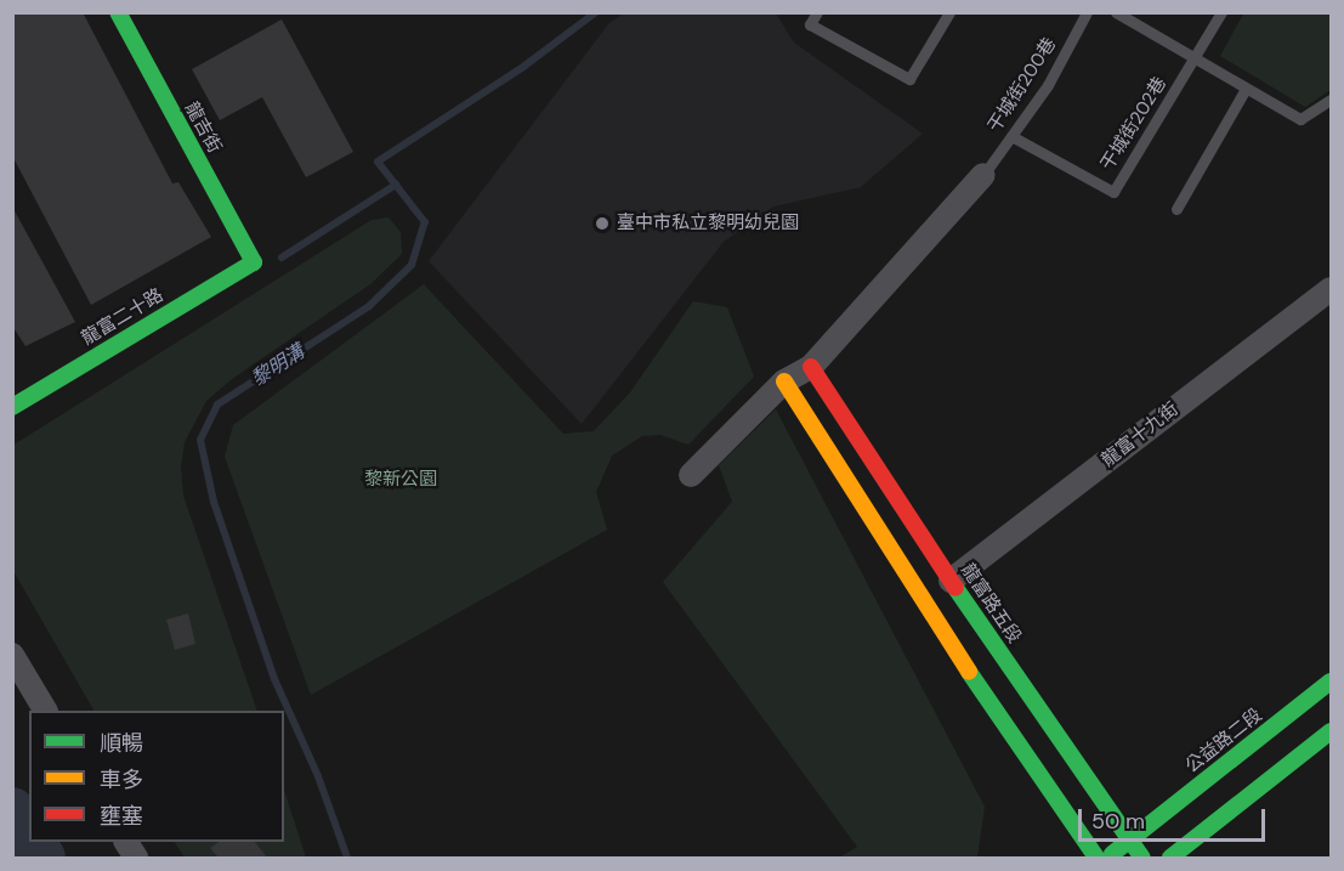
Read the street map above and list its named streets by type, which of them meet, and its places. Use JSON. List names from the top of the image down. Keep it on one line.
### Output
{"streets":{"street":["龍吉街","龍富二十路","龍富十九街","龍富路五段","公益路二段"],"lane":["干城街200巷","干城街202巷"]},"crossings":[["干城街200巷","干城街202巷"],["龍吉街","龍富二十路"],["龍富十九街","龍富路五段"],["龍富路五段","公益路二段"]],"water":["黎明溝"],"parks":["黎新公園"],"places":["臺中市私立黎明幼兒園"],"legend":["順暢","車多","壅塞"],"scale_bar":"50 m"}
